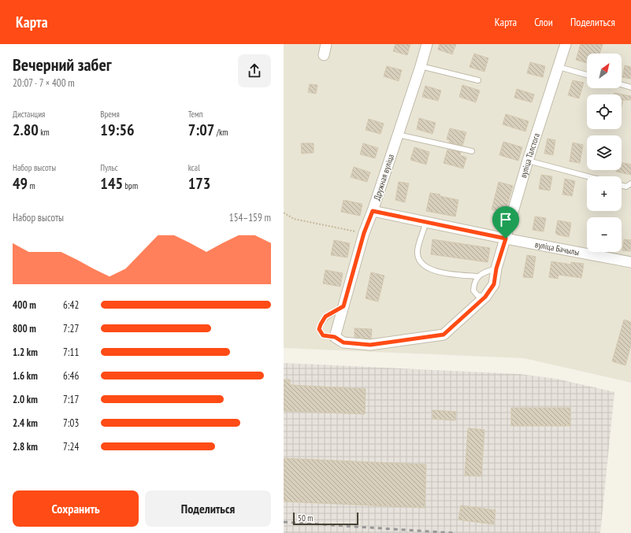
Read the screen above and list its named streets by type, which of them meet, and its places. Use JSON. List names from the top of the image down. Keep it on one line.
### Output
{"streets":{"street":["вуліца Талстога","Дружная вуліца","вуліца Бачылы"]},"crossings":[["вуліца Талстога","вуліца Бачылы"],["Дружная вуліца","вуліца Бачылы"]],"scale_bar":"50 m","north":"top right","page":{"header":"Карта","nav":["Карта","Слои","Поделиться"],"heading":["Вечерний забег","20:07 · 7 × 400 m"],"map_buttons":["+","−"],"stats":[["Дистанция","2.80 km"],["Время","19:56"],["Темп","7:07 /km"],["Набор высоты","49 m"],["Пульс","145 bpm"],["kcal","173"]],"chart":["Набор высоты","154–159 m"],"list":[{"name":"400 m","note":"6:42"},{"name":"800 m","note":"7:27"},{"name":"1.2 km","note":"7:11"},{"name":"1.6 km","note":"6:46"},{"name":"2.0 km","note":"7:17"},{"name":"2.4 km","note":"7:03"},{"name":"2.8 km","note":"7:24"}],"buttons":["Сохранить","Поделиться"],"scale":"50 m"}}
